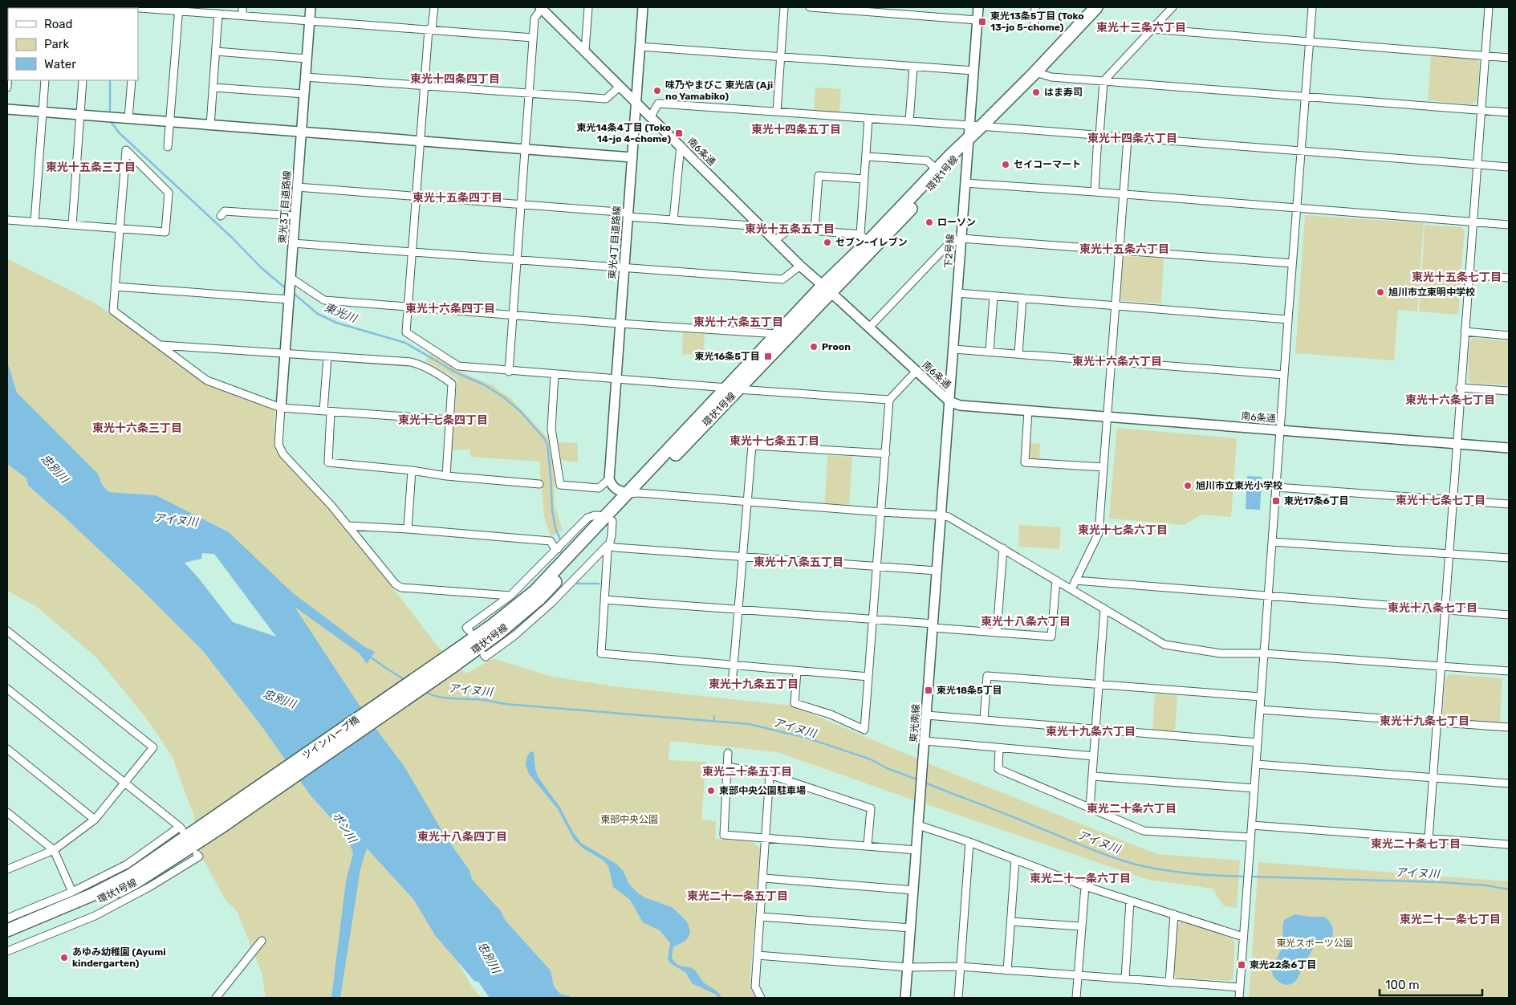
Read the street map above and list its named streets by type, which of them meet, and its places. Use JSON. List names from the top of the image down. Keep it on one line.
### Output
{"streets":{"main road":["環状1号線","ツインハープ橋"],"street":["南6条通","東光3丁目道路線","東光4丁目道路線","下2号線","東光南線"]},"crossings":[["南6条通","環状1号線"],["南6条通","東光4丁目道路線"],["南6条通","下2号線"],["南6条通","東光南線"],["環状1号線","下2号線"],["環状1号線","ツインハープ橋"],["下2号線","東光南線"]],"districts":["東光十三条六丁目","東光十四条四丁目","東光十四条五丁目","東光十四条六丁目","東光十五条三丁目","東光十五条四丁目","東光十五条五丁目","東光十五条六丁目","東光十五条七丁目","東光十六条四丁目","東光十六条五丁目","東光十六条六丁目","東光十六条七丁目","東光十七条四丁目","東光十六条三丁目","東光十七条五丁目","東光十七条七丁目","東光十七条六丁目","東光十八条五丁目","東光十八条七丁目","東光十八条六丁目","東光十九条五丁目","東光十九条七丁目","東光十九条六丁目","東光二十条五丁目","東光二十条六丁目","東光十八条四丁目","東光二十条七丁目","東光二十一条六丁目","東光二十一条五丁目","東光二十一条七丁目"],"water":["東光川","忠別川","アイヌ川","ポン川"],"parks":["東部中央公園","東光スポーツ公園"],"places":{"transit":["東光13条5丁目 (Toko 13-jo 5-chome)","東光14条4丁目 (Toko 14-jo 4-chome)","東光16条5丁目","東光17条6丁目","東光18条5丁目","東光22条6丁目"],"other":["味乃やまびこ 東光店 (Aji no Yamabiko)","はま寿司","セイコーマート","ローソン","セブン-イレブン","旭川市立東明中学校","Proon","旭川市立東光小学校","東部中央公園駐車場","あゆみ幼稚園 (Ayumi kindergarten)"]},"legend":["Road","Park","Water"],"scale_bar":"100 m"}
